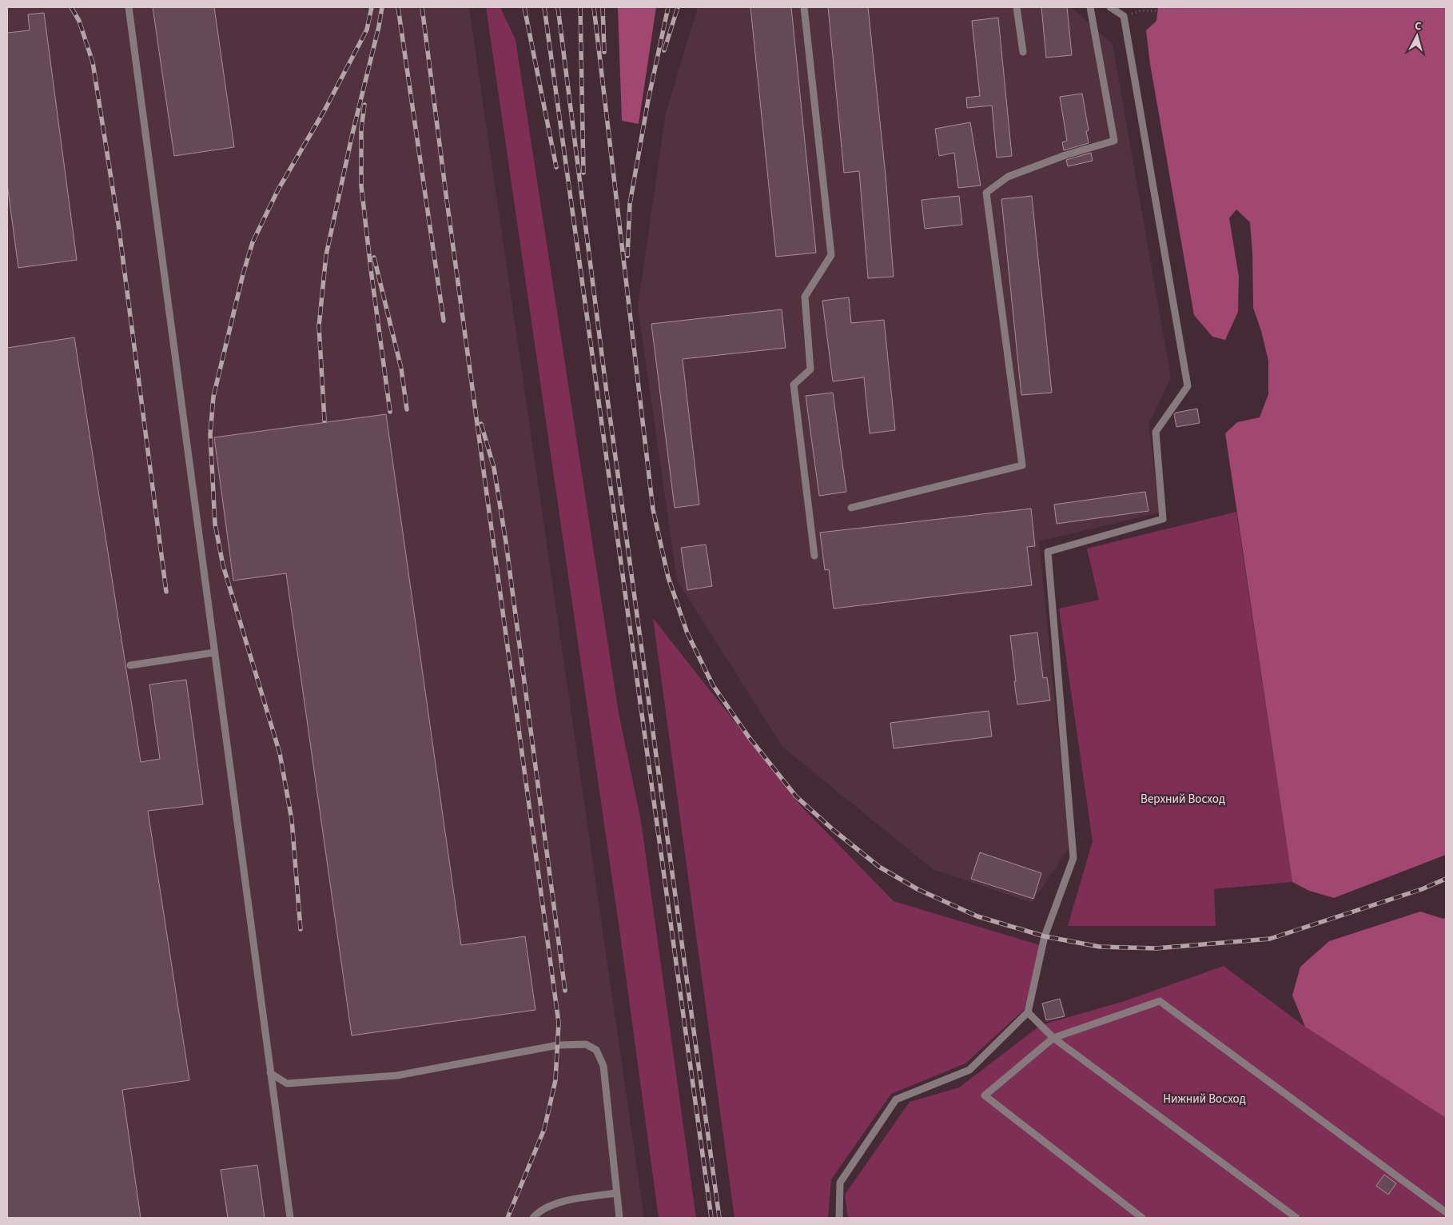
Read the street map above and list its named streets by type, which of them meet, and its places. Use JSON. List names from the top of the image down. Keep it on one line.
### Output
{"parks":["Верхний Восход","Нижний Восход"],"north":"top"}
